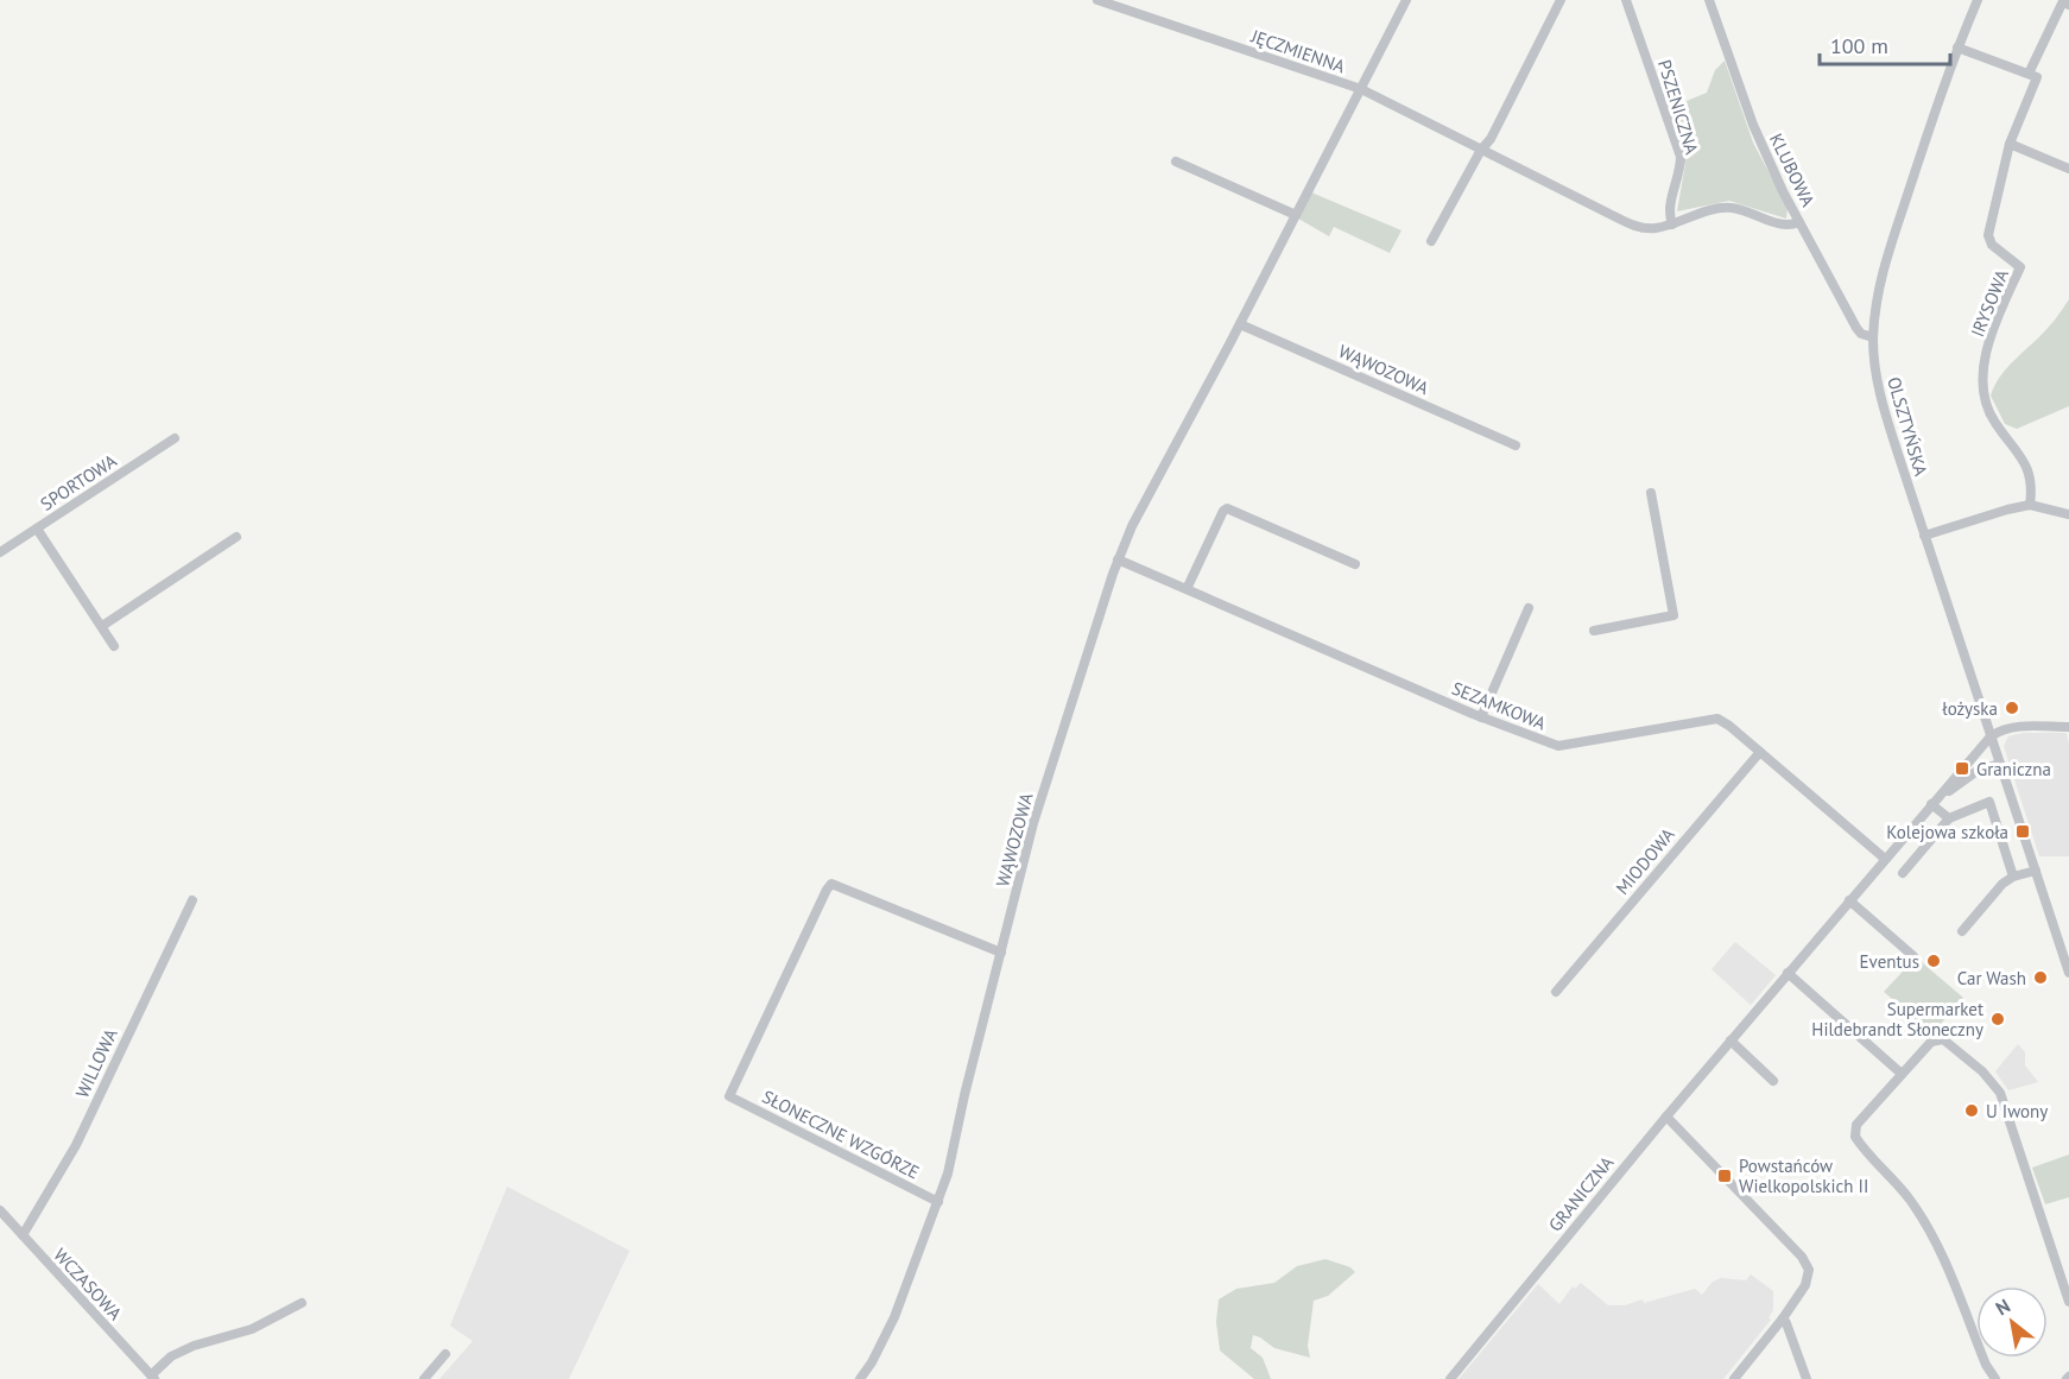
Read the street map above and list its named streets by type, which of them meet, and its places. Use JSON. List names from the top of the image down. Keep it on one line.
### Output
{"streets":{"street":["JĘCZMIENNA","PSZENICZNA","KLUBOWA","IRYSOWA","WĄWOZOWA","OLSZTYŃSKA","SPORTOWA","SEZAMKOWA","MIODOWA","WILLOWA","SŁONECZNE WZGÓRZE","GRANICZNA","WCZASOWA"]},"crossings":[["JĘCZMIENNA","PSZENICZNA"],["JĘCZMIENNA","KLUBOWA"],["JĘCZMIENNA","WĄWOZOWA"],["KLUBOWA","OLSZTYŃSKA"],["WĄWOZOWA","SEZAMKOWA"],["WĄWOZOWA","SŁONECZNE WZGÓRZE"],["OLSZTYŃSKA","GRANICZNA"],["SEZAMKOWA","MIODOWA"],["SEZAMKOWA","GRANICZNA"],["WILLOWA","WCZASOWA"]],"places":{"other":["łożyska","Eventus","Car Wash","Supermarket Hildebrandt Słoneczny","U Iwony"],"transit":["Graniczna","Kolejowa szkoła","Powstańców Wielkopolskich II"]},"scale_bar":"100 m","north":"top left"}
